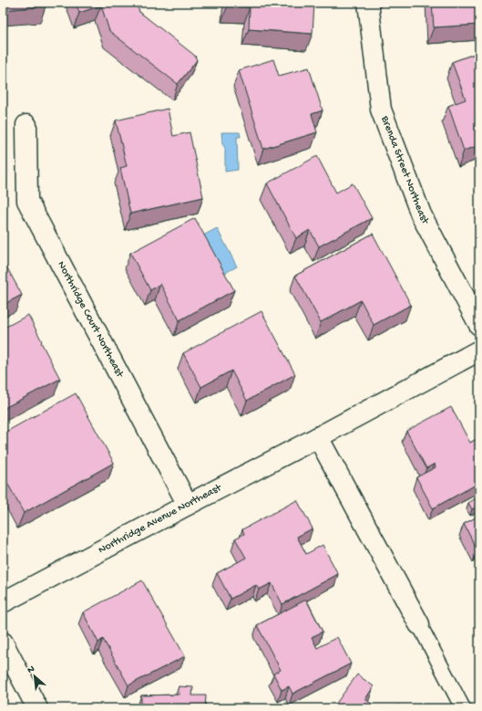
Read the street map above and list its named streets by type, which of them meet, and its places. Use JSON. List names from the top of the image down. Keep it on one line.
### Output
{"streets":{"street":["Brenda Street Northeast","Northridge Court Northeast","Northridge Avenue Northeast"]},"crossings":[["Northridge Court Northeast","Northridge Avenue Northeast"]],"north":"top left"}
